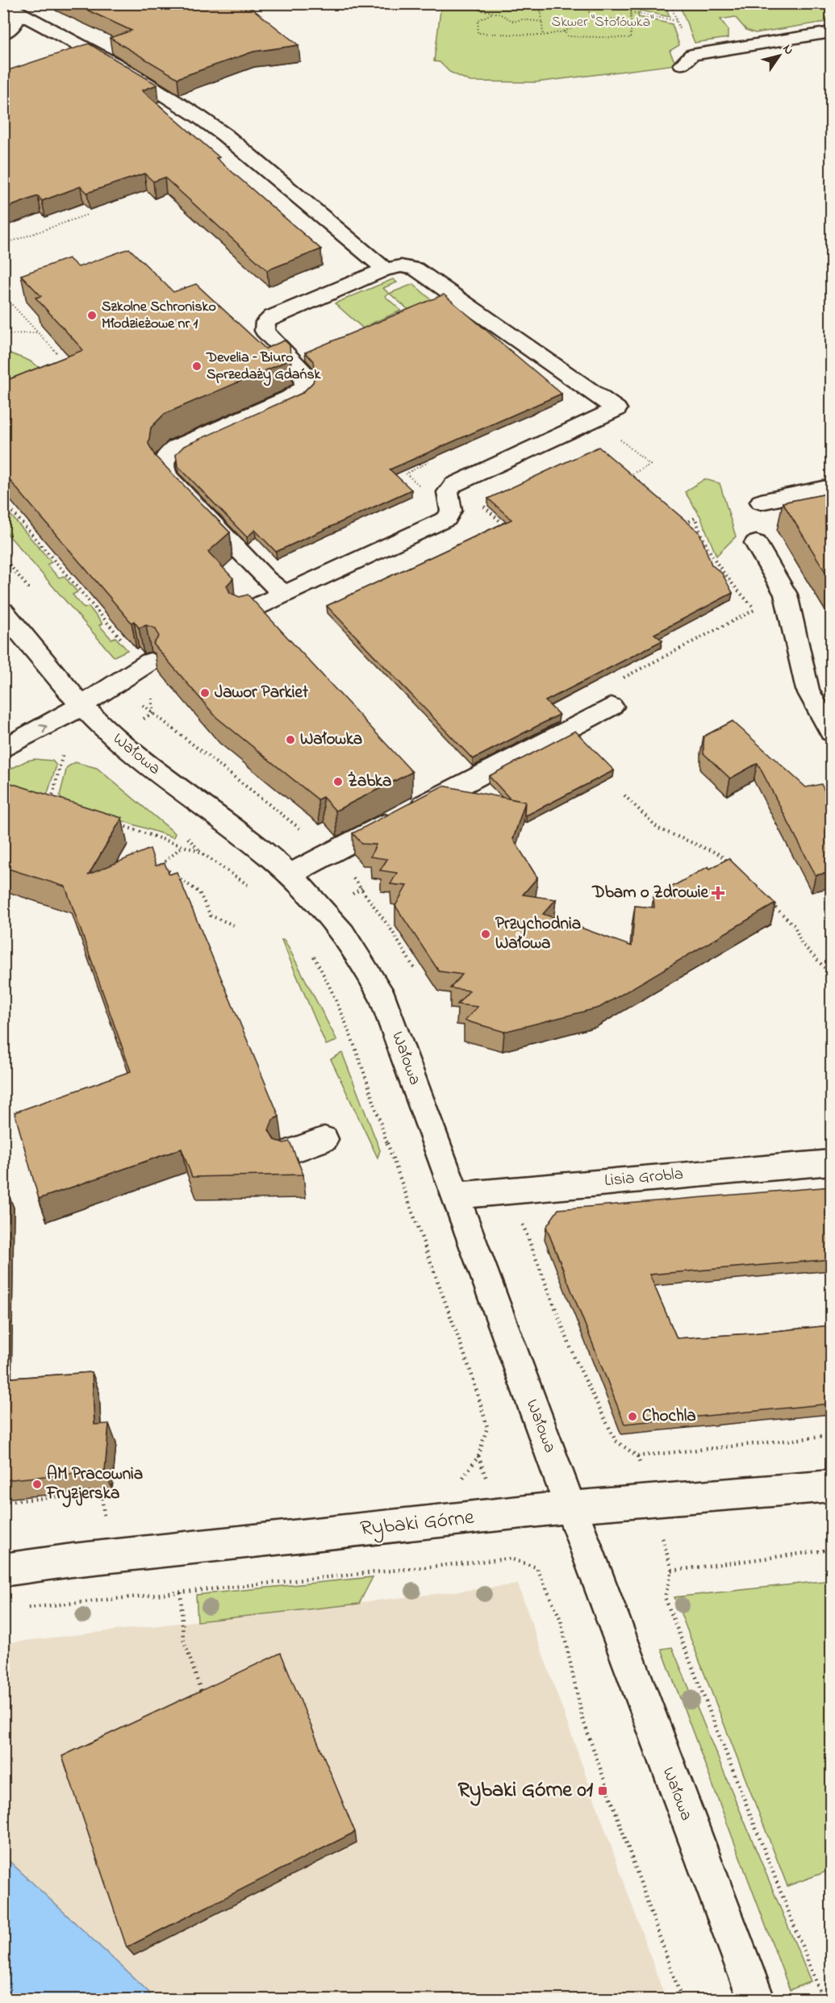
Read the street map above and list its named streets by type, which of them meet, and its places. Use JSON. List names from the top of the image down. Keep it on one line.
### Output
{"streets":{"street":["Wałowa","Lisia Grobla","Rybaki Górne"]},"crossings":[["Wałowa","Lisia Grobla"],["Wałowa","Rybaki Górne"]],"parks":["Skwer \"Stołówka\""],"places":{"other":["Szkolne Schronisko Młodzieżowe nr 1","Develia – Biuro Sprzedaży Gdańsk","Jawor Parkiet","Wałowka","Żabka","Przychodnia Wałowa","Chochla","AM Pracownia Fryzjerska"],"health":["Dbam o Zdrowie"],"transit":["Rybaki Górne 01"]},"north":"top right"}
